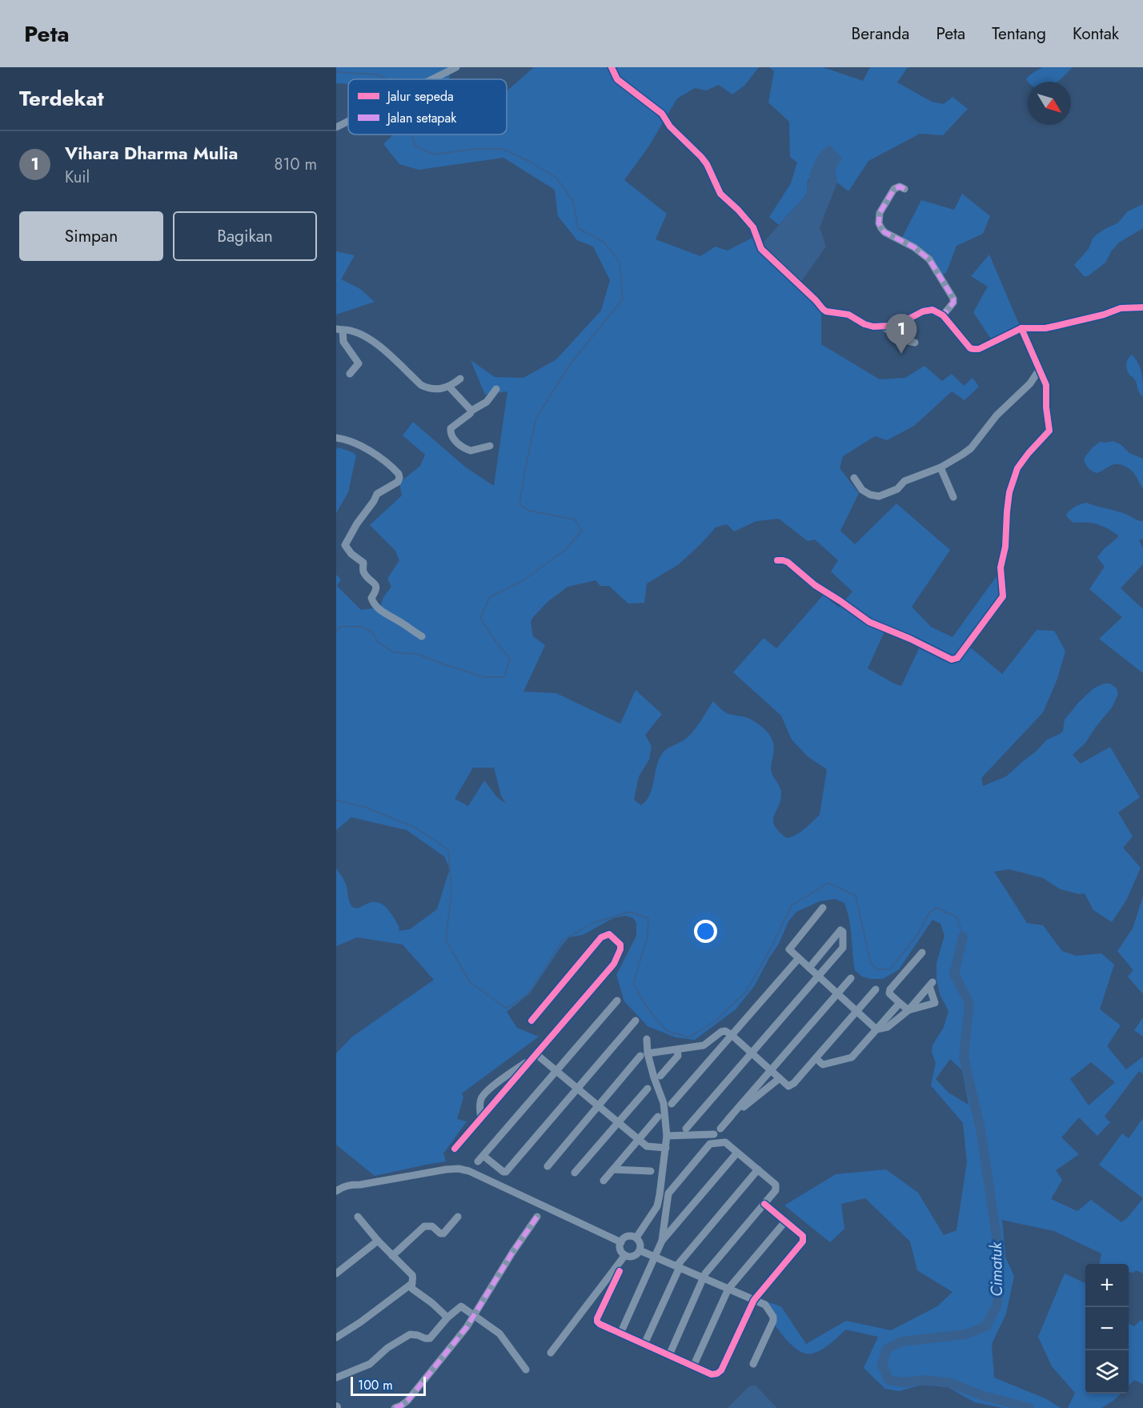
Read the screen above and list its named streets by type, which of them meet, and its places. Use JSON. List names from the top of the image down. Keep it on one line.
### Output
{"water":["Cimatuk"],"legend":["Jalur sepeda","Jalan setapak"],"scale_bar":"100 m","north":"bottom right","page":{"header":"Peta","nav":["Beranda","Peta","Tentang","Kontak"],"heading":"Terdekat","list":[{"mark":"1","name":"Vihara Dharma Mulia","note":"Kuil","value":"810 m"}],"buttons":["Simpan","Bagikan"],"pins":"1","map_buttons":["+","−"],"scale":"100 m"}}
